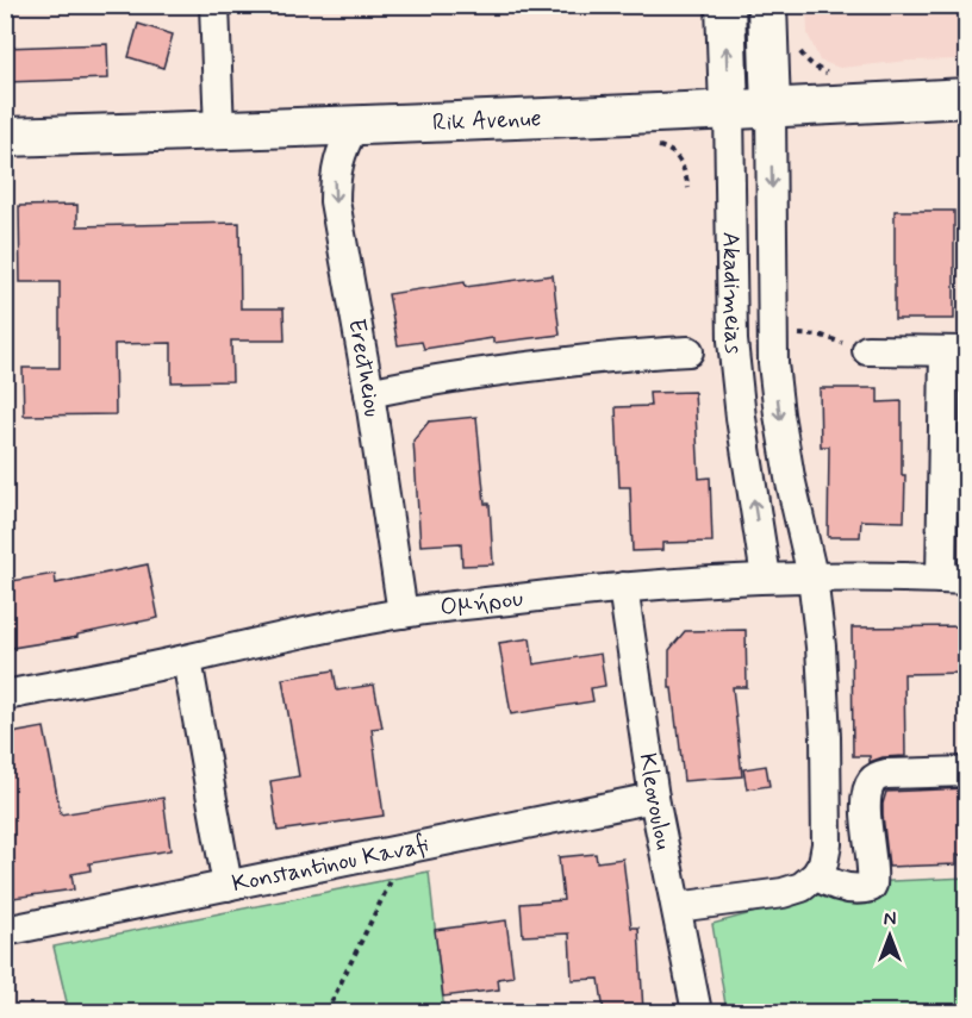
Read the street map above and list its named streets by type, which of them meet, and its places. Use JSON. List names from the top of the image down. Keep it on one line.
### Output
{"streets":{"main road":["Rik Avenue","Akadimeias"],"street":["Erectheiou","Ομήρου","Kleovoulou","Konstantinou Kavafi"]},"crossings":[["Rik Avenue","Akadimeias"],["Rik Avenue","Erectheiou"],["Akadimeias","Ομήρου"],["Erectheiou","Ομήρου"],["Ομήρου","Kleovoulou"],["Kleovoulou","Konstantinou Kavafi"]],"one_way":["Erectheiou"],"north":"top"}
